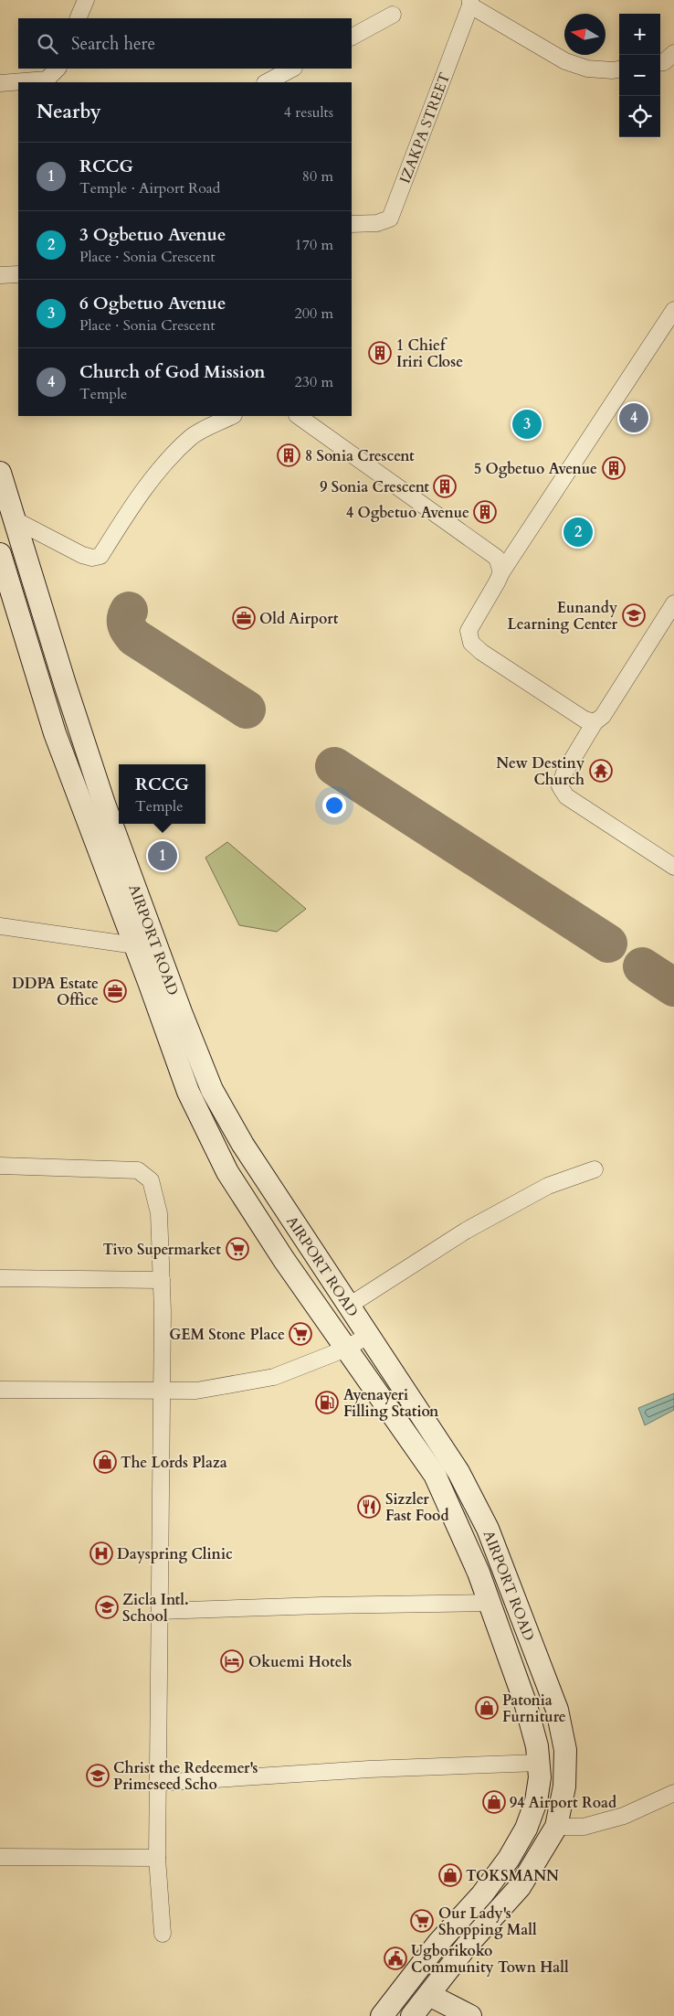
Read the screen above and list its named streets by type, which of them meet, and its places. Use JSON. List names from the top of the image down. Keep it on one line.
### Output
{"streets":{"main road":["AIRPORT ROAD"],"street":["IZAKPA STREET"]},"places":{"building":["1 Chief Iriri Close","8 Sonia Crescent","5 Ogbetuo Avenue","9 Sonia Crescent","4 Ogbetuo Avenue"],"school or university":["Eunandy Learning Center","Zicla Intl. School","Christ the Redeemer's Primeseed Scho"],"office":["Old Airport","DDPA Estate Office"],"temple":["New Destiny Church"],"supermarket":["Tivo Supermarket","GEM Stone Place","Our Lady's Shopping Mall"],"fuel station":["Ayenayeri Filling Station"],"shop":["The Lords Plaza","Patonia Furniture","94 Airport Road","TOKSMANN"],"restaurant":["Sizzler Fast Food"],"hospital":["Dayspring Clinic"],"hotel":["Okuemi Hotels"],"public building":["Ugborikoko Community Town Hall"]},"north":"left","page":{"map_buttons":["+","−"],"search":"Search here","heading":["Nearby","4 results"],"list":[{"mark":"1","name":"RCCG","note":"Temple · Airport Road","value":"80 m"},{"mark":"2","name":"3 Ogbetuo Avenue","note":"Place · Sonia Crescent","value":"170 m"},{"mark":"3","name":"6 Ogbetuo Avenue","note":"Place · Sonia Crescent","value":"200 m"},{"mark":"4","name":"Church of God Mission","note":"Temple","value":"230 m"}],"pins":["4","3","2","1"],"popup":["RCCG","Temple"]}}
